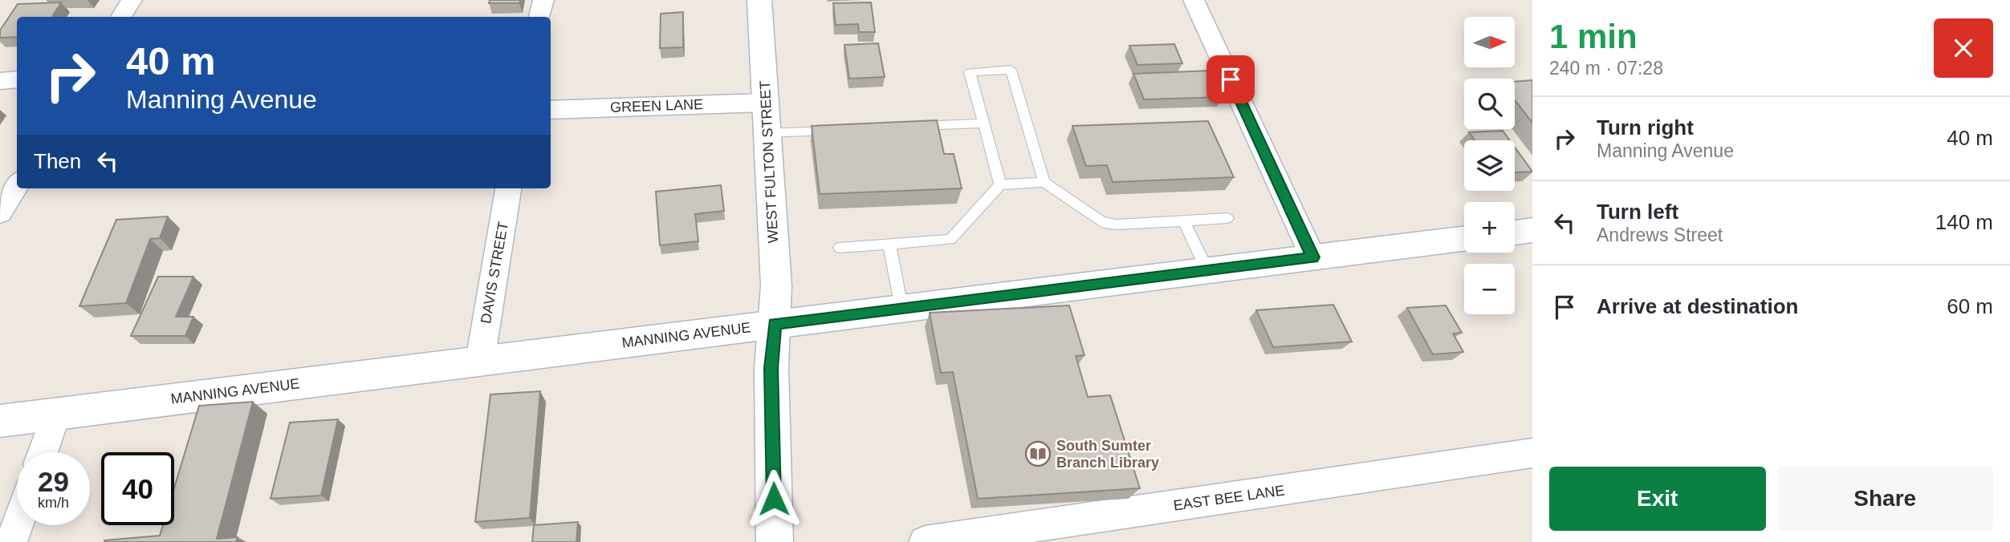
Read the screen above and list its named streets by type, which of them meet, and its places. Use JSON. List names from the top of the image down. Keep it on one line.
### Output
{"streets":{"main road":["WEST FULTON STREET","MANNING AVENUE"],"street":["GREEN LANE","DAVIS STREET","EAST BEE LANE"]},"crossings":[["GREEN LANE","WEST FULTON STREET"],["WEST FULTON STREET","MANNING AVENUE"],["DAVIS STREET","MANNING AVENUE"]],"places":{"library":["South Sumter Branch Library"]},"north":"right","page":{"heading":["1 min","240 m · 07:28"],"map_buttons":["+","−"],"turn":["40 m","Manning Avenue"],"list":[{"name":"Turn right","note":"Manning Avenue","value":"40 m"},{"name":"Turn left","note":"Andrews Street","value":"140 m"},{"name":"Arrive at destination","value":"60 m"}],"then":"Then","speed":"29 km/h","limit":"40","buttons":["Exit","Share"]}}
